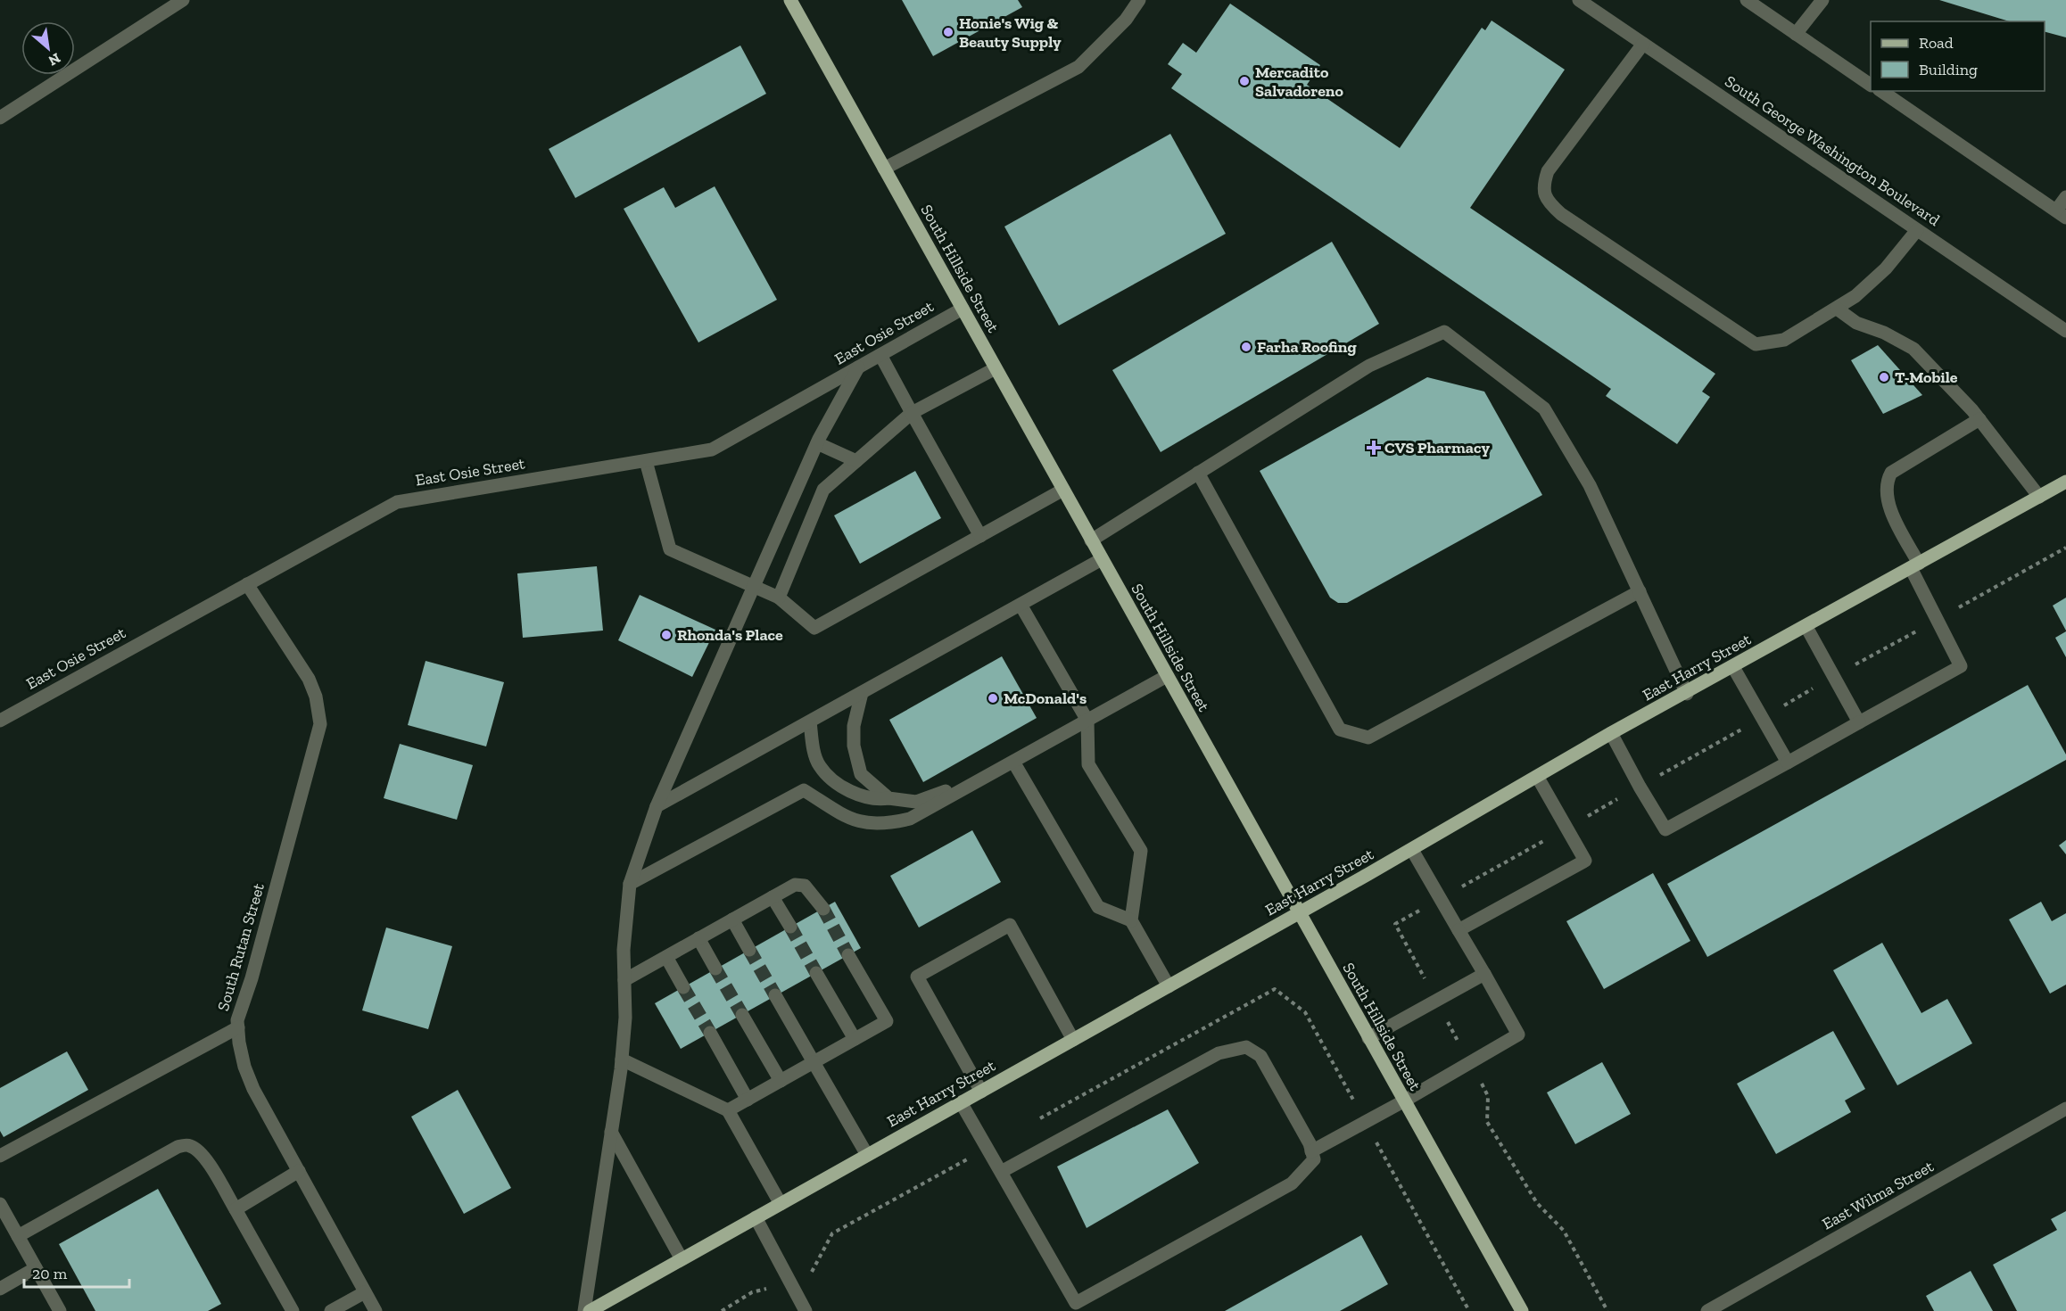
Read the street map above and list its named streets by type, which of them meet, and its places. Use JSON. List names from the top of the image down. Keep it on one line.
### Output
{"streets":{"main road":["South Hillside Street","East Harry Street"],"street":["South George Washington Boulevard","East Osie Street","South Rutan Street","East Wilma Street"]},"crossings":[["South Hillside Street","East Osie Street"],["South Hillside Street","East Harry Street"],["East Osie Street","South Rutan Street"]],"places":{"other":["Honie's Wig & Beauty Supply","Mercadito Salvadoreno","Farha Roofing","T-Mobile","Rhonda's Place","McDonald's"],"health":["CVS Pharmacy"]},"legend":["Road","Building"],"scale_bar":"20 m","north":"bottom right"}
